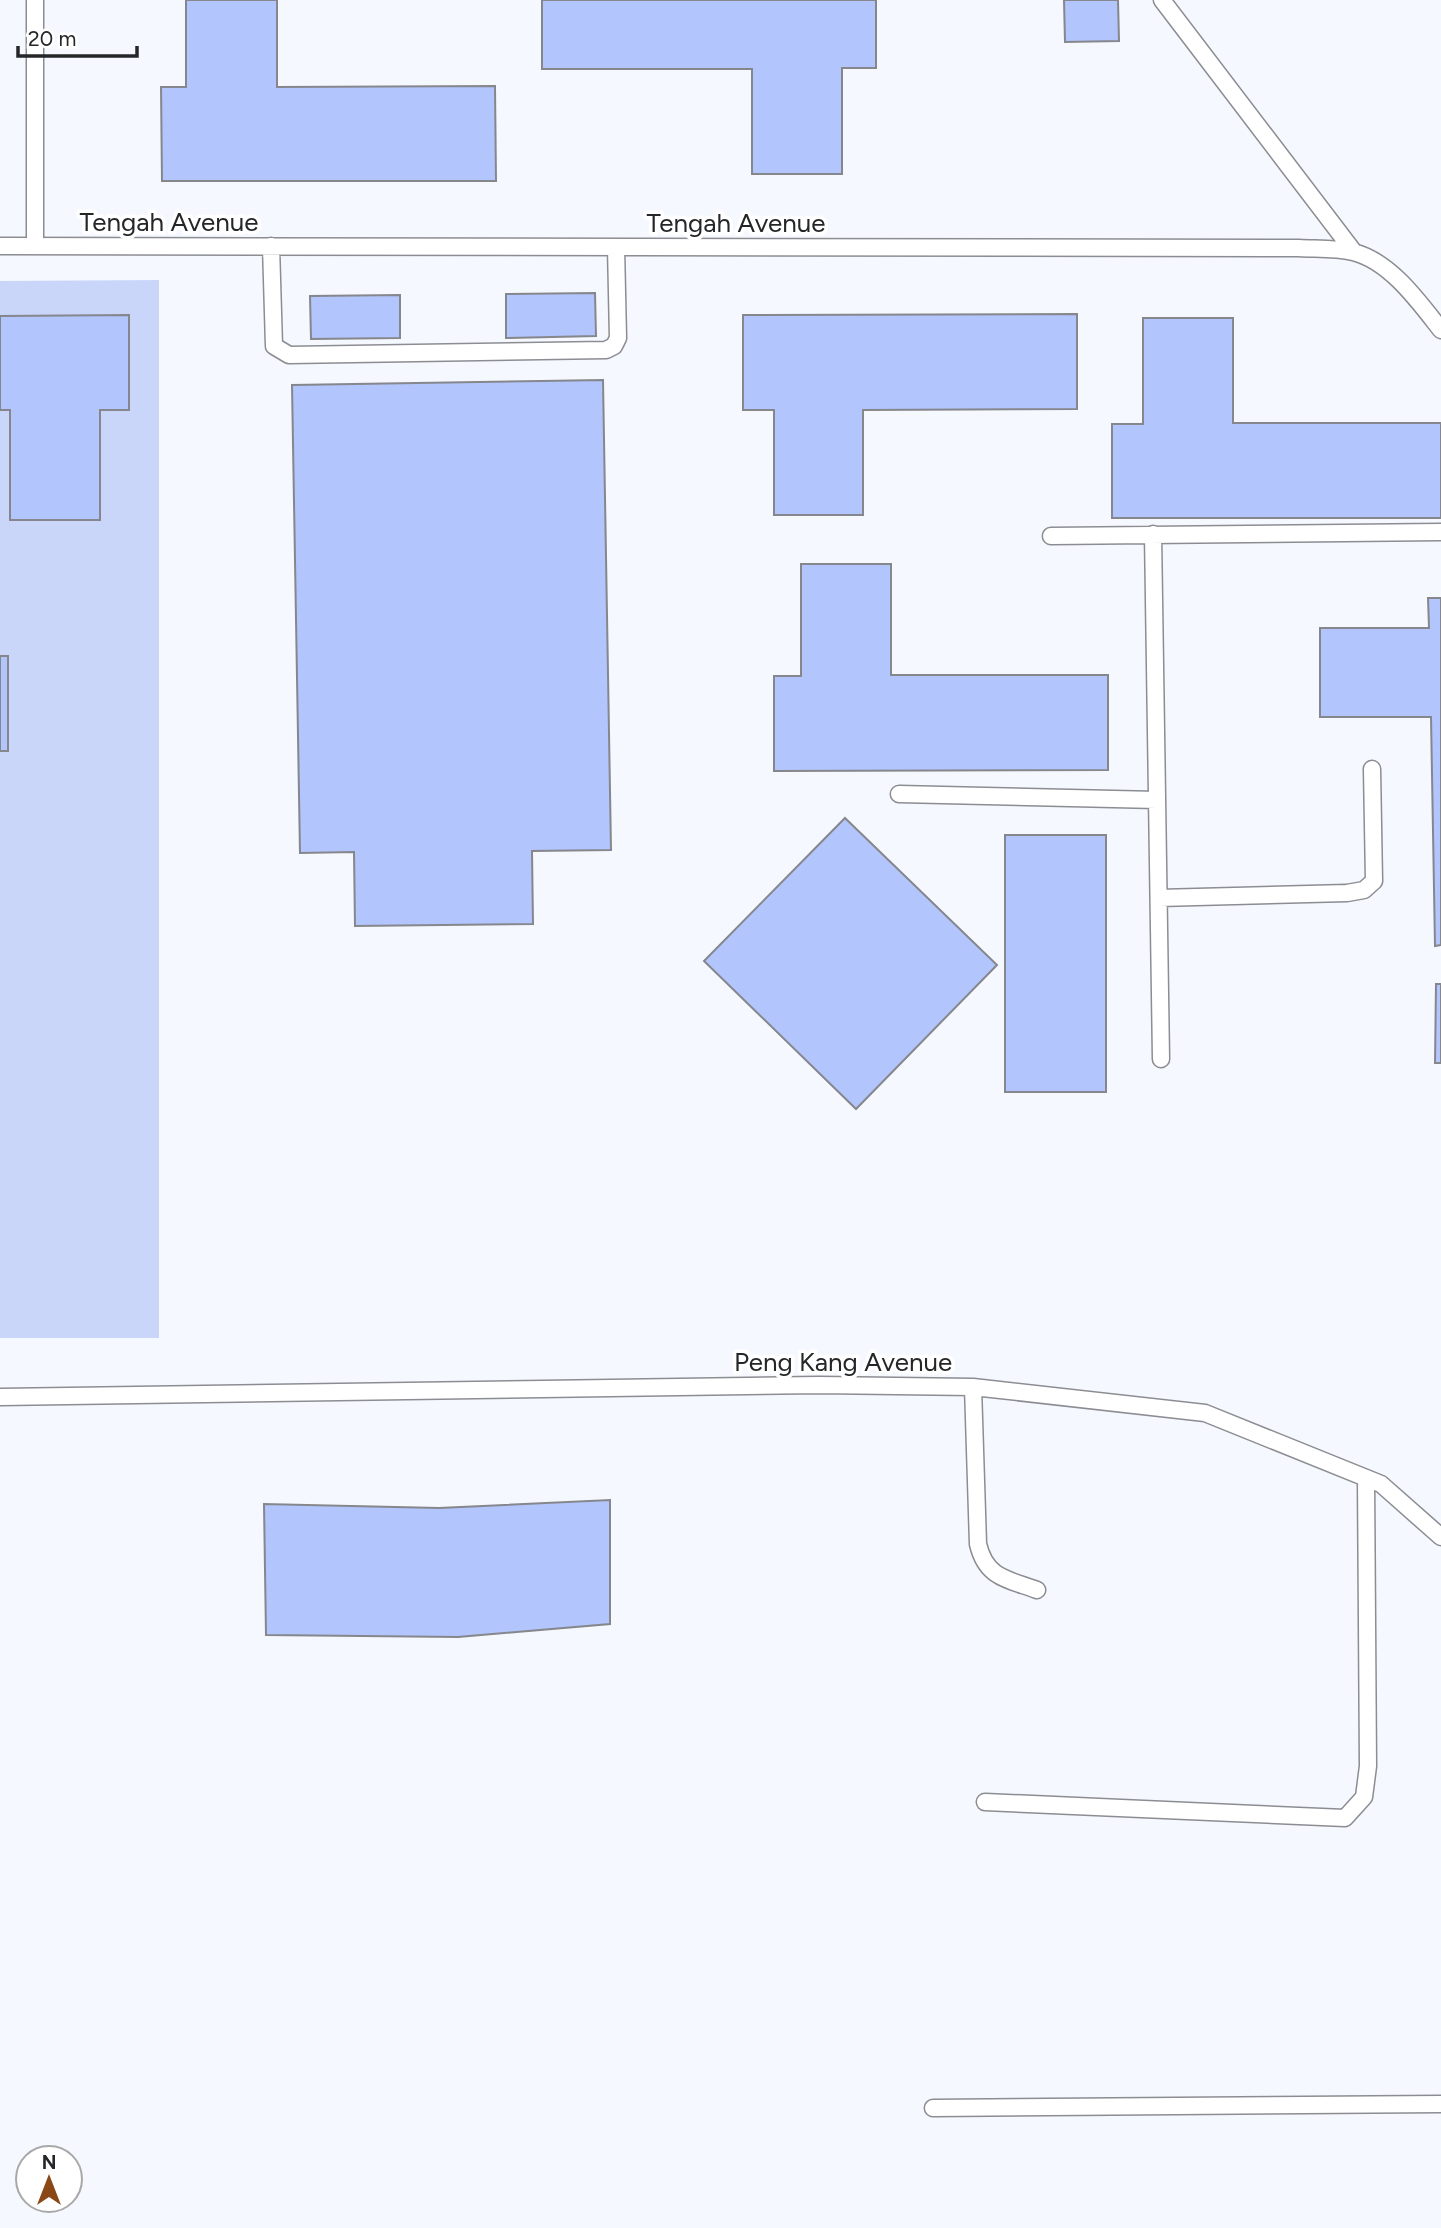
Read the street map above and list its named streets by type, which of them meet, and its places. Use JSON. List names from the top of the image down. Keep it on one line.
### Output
{"streets":{"lane":["Tengah Avenue","Peng Kang Avenue"]},"scale_bar":"20 m","north":"top"}
